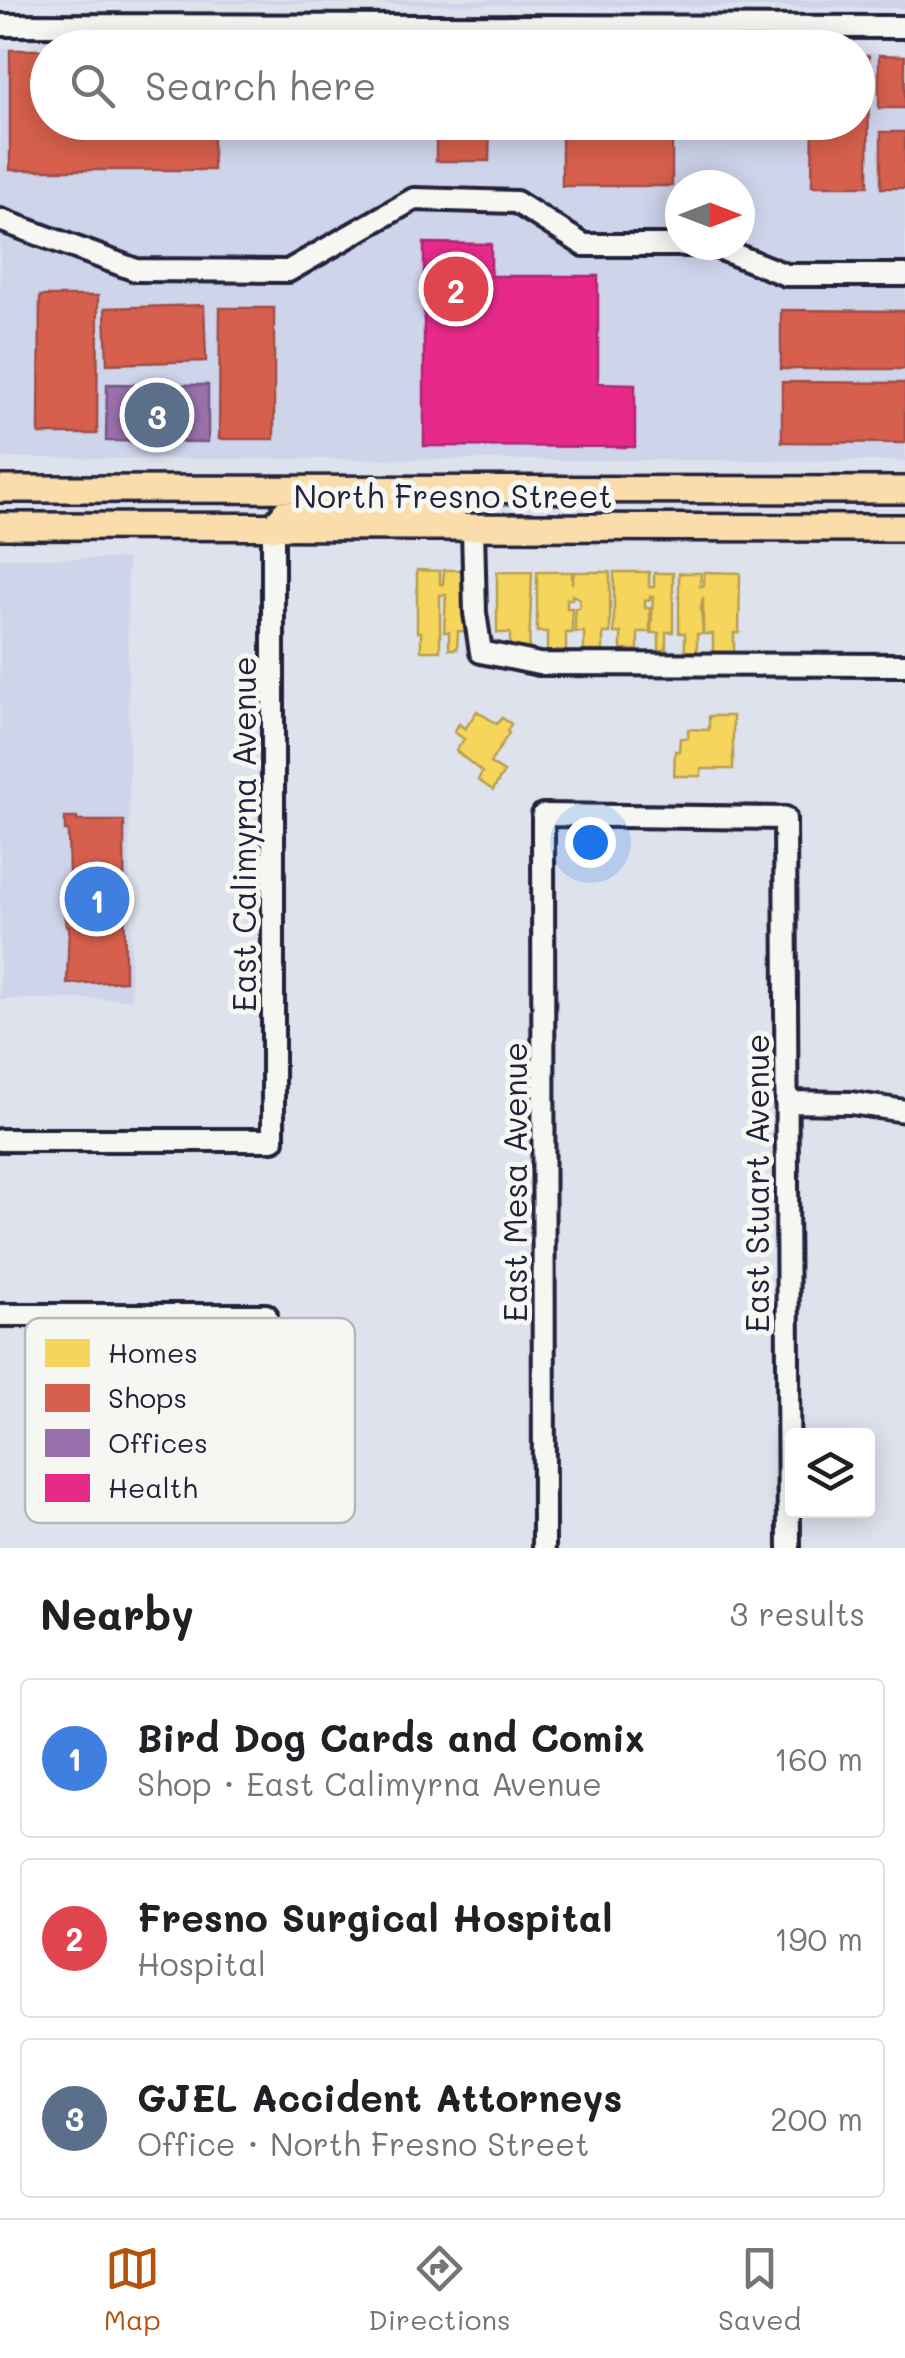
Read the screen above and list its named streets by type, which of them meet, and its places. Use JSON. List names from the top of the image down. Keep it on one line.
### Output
{"streets":{"main road":["North Fresno Street"],"street":["East Calimyrna Avenue","East Mesa Avenue","East Stuart Avenue"]},"crossings":[["North Fresno Street","East Calimyrna Avenue"],["East Mesa Avenue","East Stuart Avenue"]],"legend":["Homes","Shops","Offices","Health"],"north":"right","page":{"search":"Search here","pins":["2","3","1"],"heading":["Nearby","3 results"],"list":[{"mark":"1","name":"Bird Dog Cards and Comix","note":"Shop · East Calimyrna Avenue","value":"160 m"},{"mark":"2","name":"Fresno Surgical Hospital","note":"Hospital","value":"190 m"},{"mark":"3","name":"GJEL Accident Attorneys","note":"Office · North Fresno Street","value":"200 m"}],"nav":["Map","Directions","Saved"]}}
